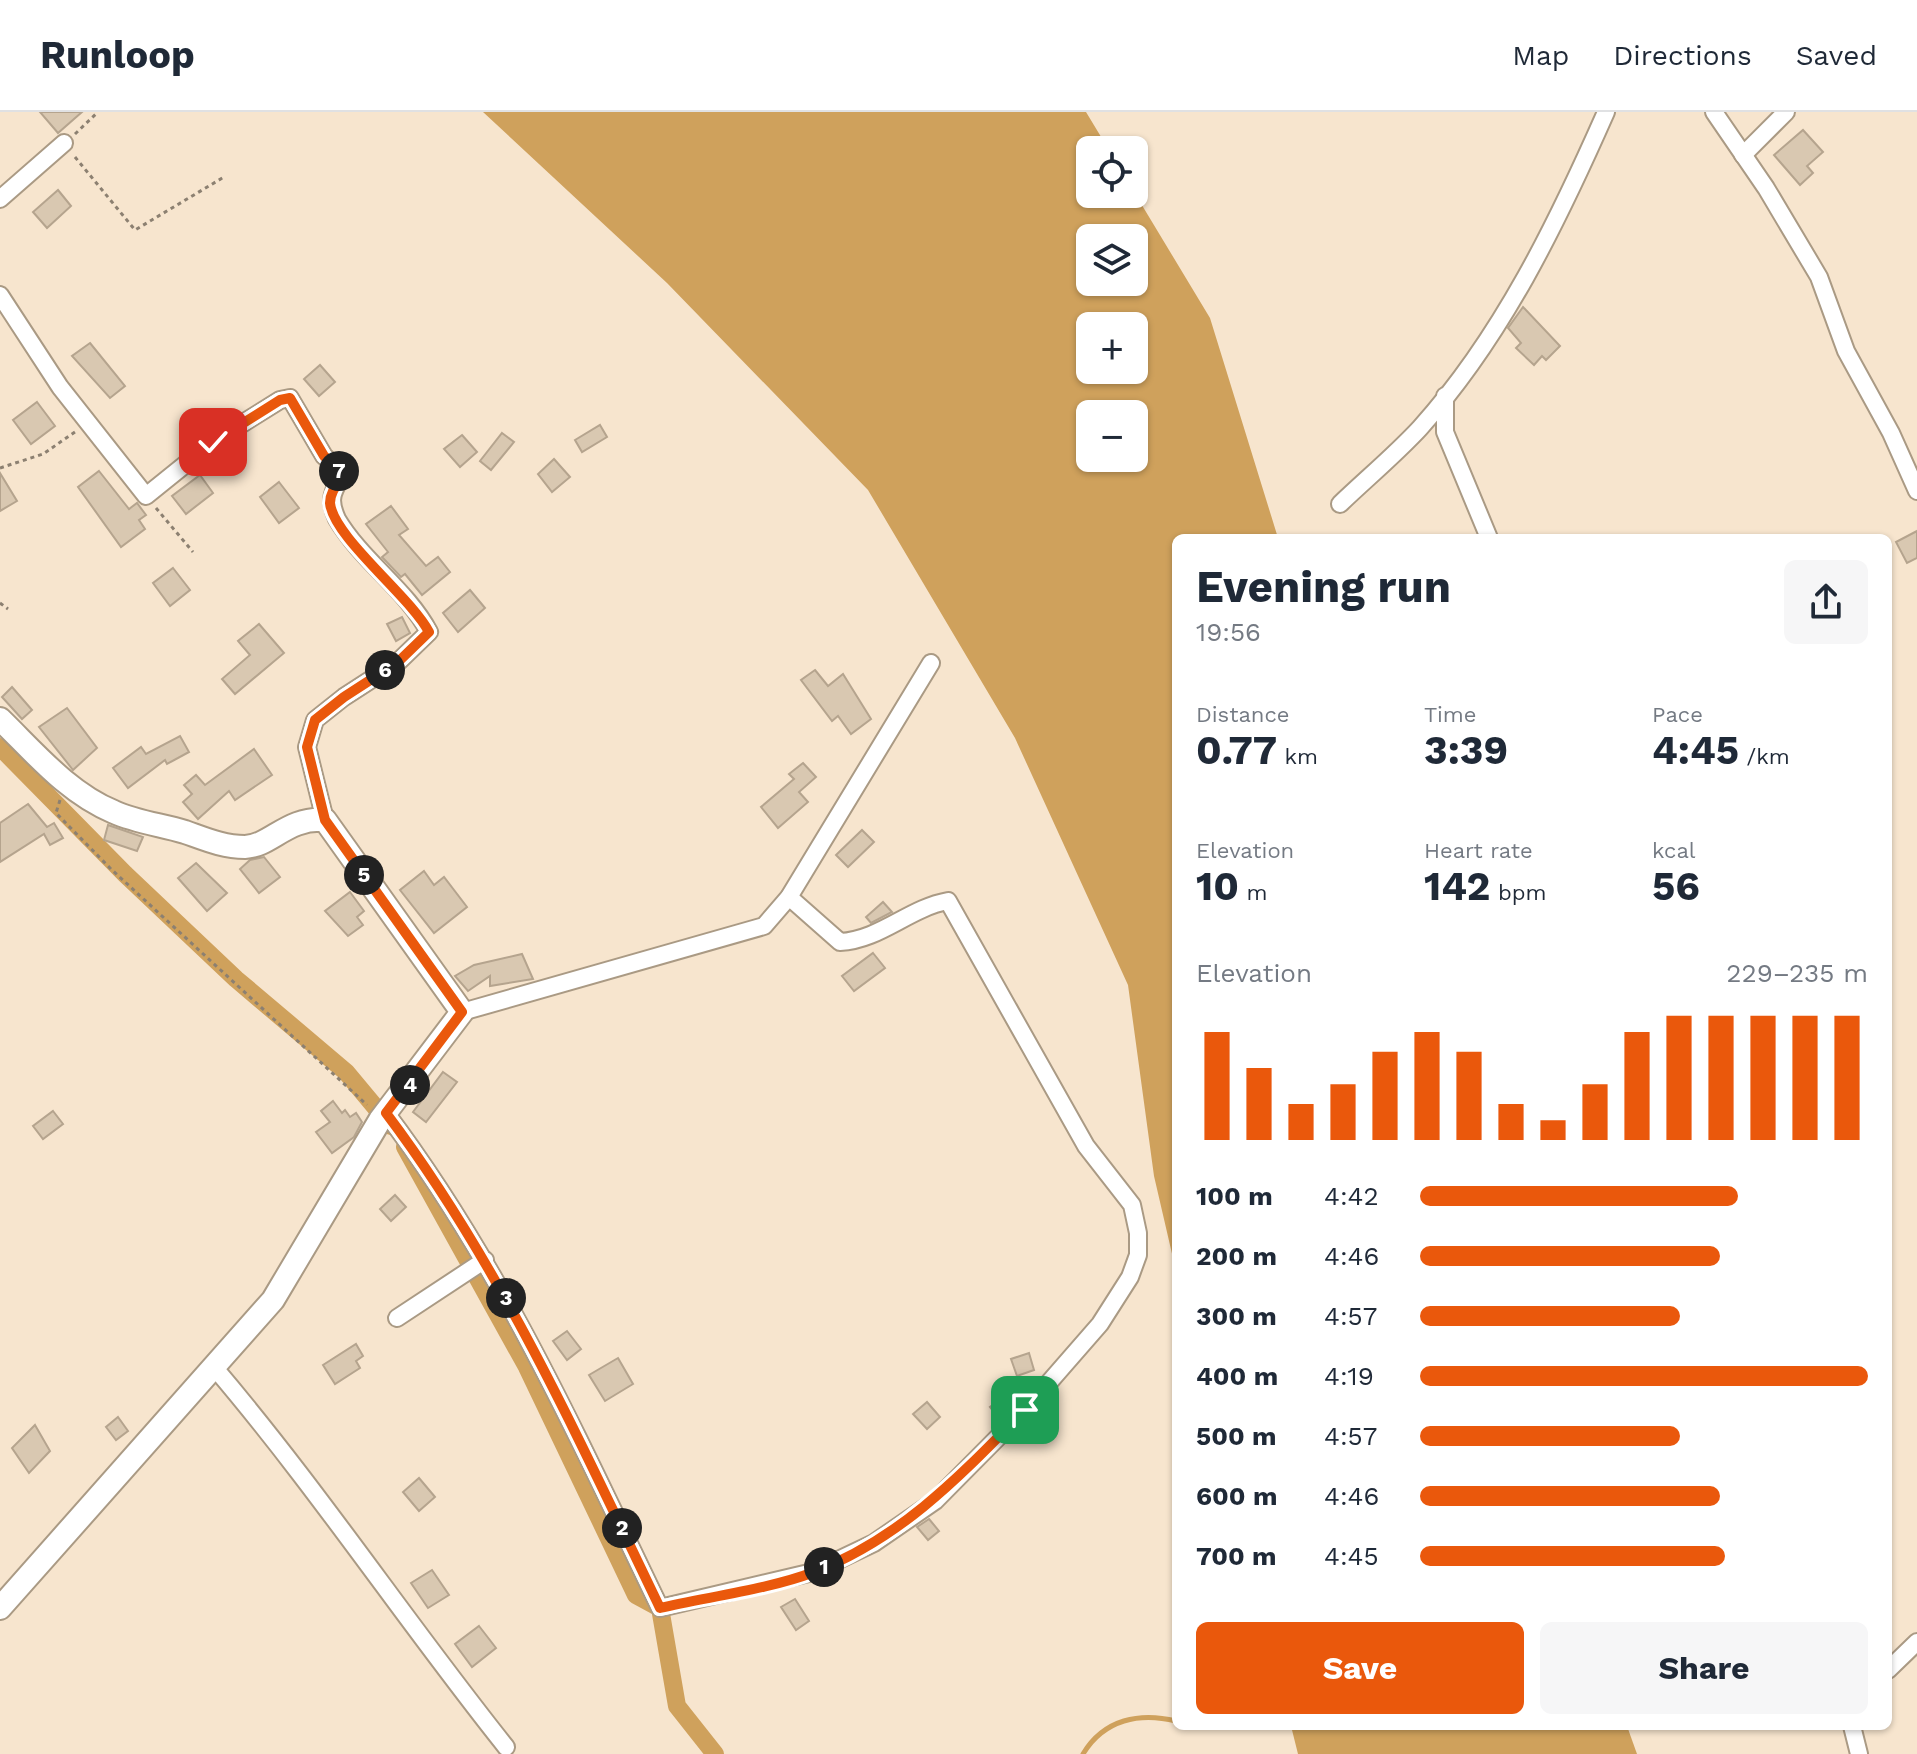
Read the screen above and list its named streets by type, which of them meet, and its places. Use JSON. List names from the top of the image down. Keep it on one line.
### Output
{"page":{"header":"Runloop","nav":["Map","Directions","Saved"],"map_buttons":["+","−"],"pins":["7","6","5","4","3","2","1"],"heading":["Evening run","19:56"],"stats":[["Distance","0.77 km"],["Time","3:39"],["Pace","4:45 /km"],["Elevation","10 m"],["Heart rate","142 bpm"],["kcal","56"]],"chart":["Elevation","229–235 m"],"list":[{"name":"100 m","note":"4:42"},{"name":"200 m","note":"4:46"},{"name":"300 m","note":"4:57"},{"name":"400 m","note":"4:19"},{"name":"500 m","note":"4:57"},{"name":"600 m","note":"4:46"},{"name":"700 m","note":"4:45"}],"buttons":["Save","Share"]}}
